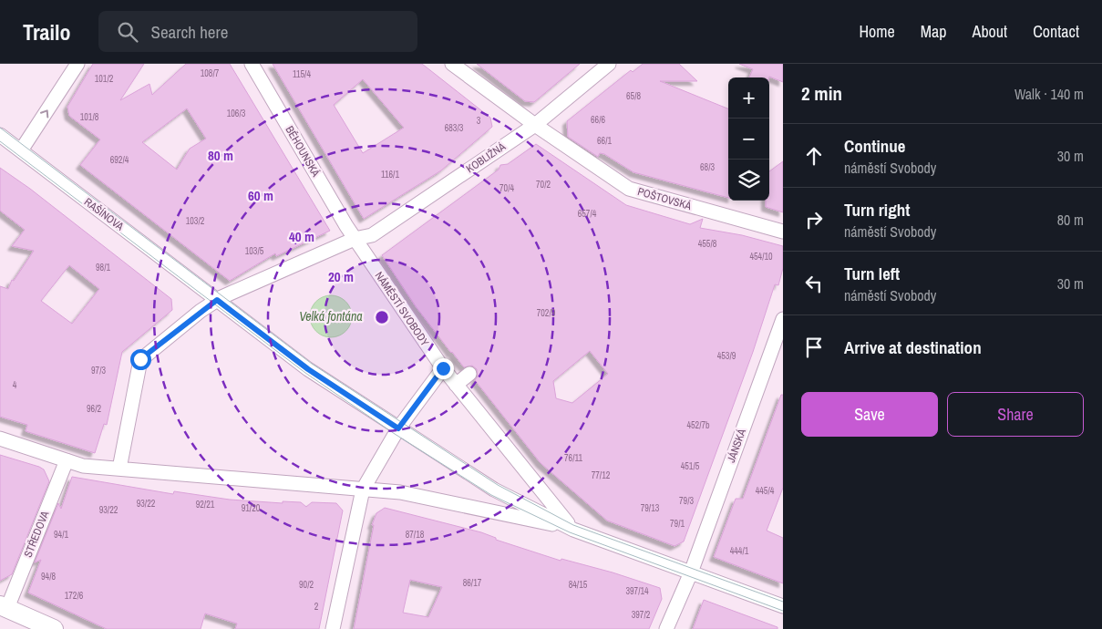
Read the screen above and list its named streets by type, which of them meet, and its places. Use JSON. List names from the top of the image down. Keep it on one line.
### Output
{"streets":{"street":["BĚHOUNSKÁ","KOBLIŽNÁ","POŠTOVSKÁ","RAŠÍNOVA","NÁMĚSTÍ SVOBODY","JÁNSKÁ","STŘEDOVA"]},"crossings":[["BĚHOUNSKÁ","KOBLIŽNÁ"],["BĚHOUNSKÁ","NÁMĚSTÍ SVOBODY"],["KOBLIŽNÁ","POŠTOVSKÁ"],["KOBLIŽNÁ","NÁMĚSTÍ SVOBODY"]],"water":["Velká fontána"],"house_numbers":["108/7","115/4","101/2","65/8","106/3","101/8","66/6","3","683/3","66/1","692/4","68/3","116/1","70/2","70/4","657/4","103/2","455/8","103/5","454/10","98/1","702/9","453/9","97/3","4","96/2","452/7b","76/11","451/5","77/12","445/4","79/3","93/22","92/21","91/20","79/13","93/22","79/1","94/1","87/18","444/1","94/8","86/17","90/2","84/15","397/14","172/6","2","397/2"],"page":{"header":"Trailo","search":"Search here","nav":["Home","Map","About","Contact"],"heading":["2 min","Walk · 140 m"],"map_buttons":["+","−"],"list":[["Continue","náměstí Svobody","30 m"],["Turn right","náměstí Svobody","80 m"],["Turn left","náměstí Svobody","30 m"],"Arrive at destination"],"buttons":["Save","Share"]},"rings":["80 m","60 m","40 m","20 m"]}
